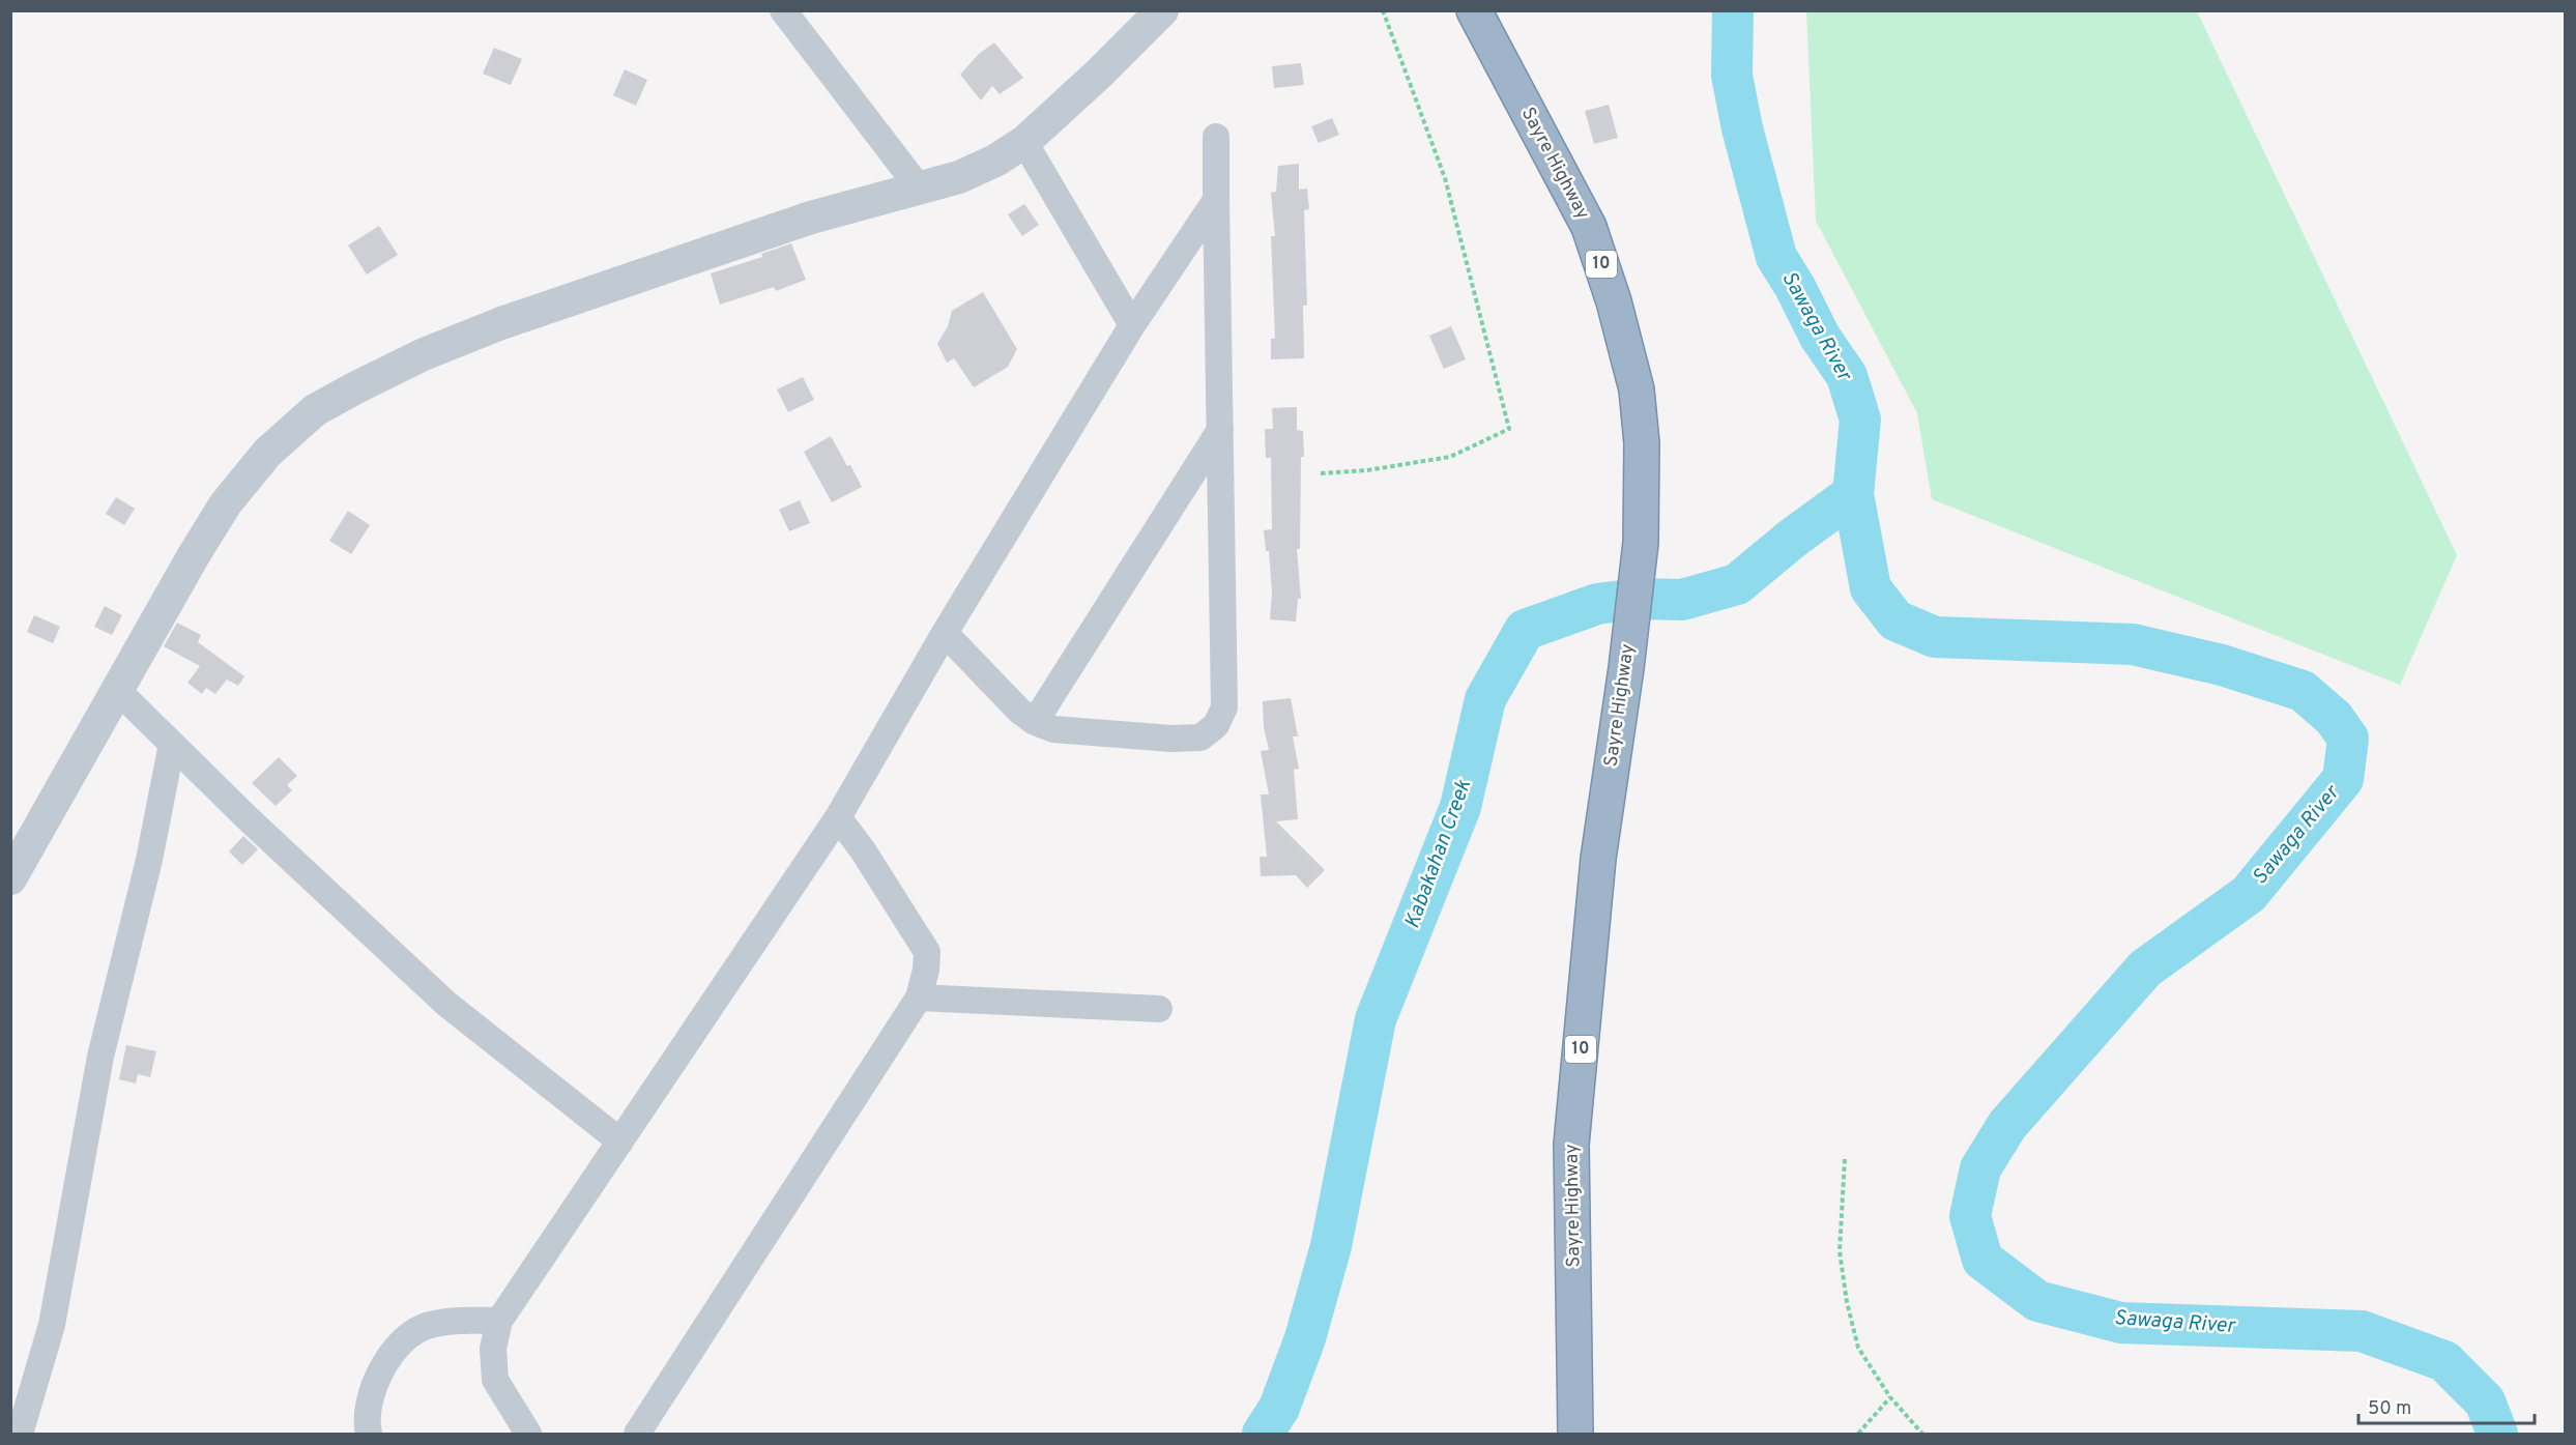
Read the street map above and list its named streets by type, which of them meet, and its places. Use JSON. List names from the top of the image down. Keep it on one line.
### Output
{"streets":{"highway":["Sayre Highway","10"]},"water":["Sawaga River","Kabakahan Creek"],"scale_bar":"50 m"}
